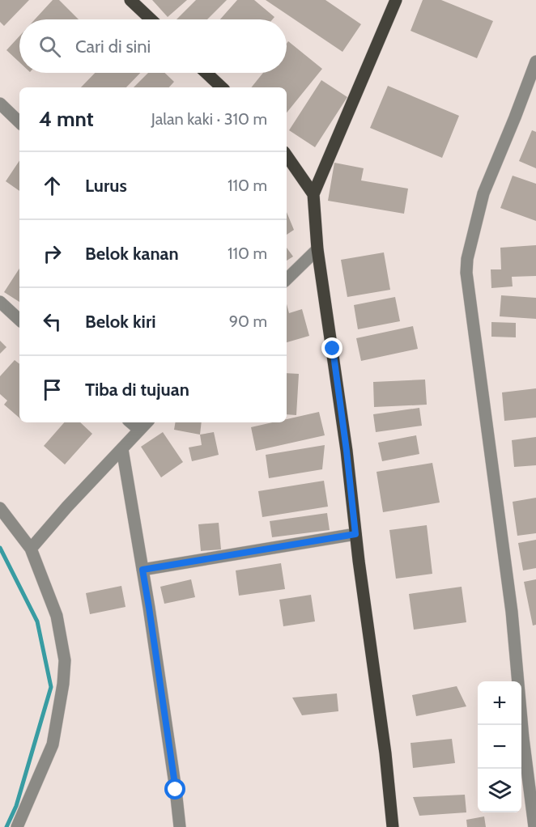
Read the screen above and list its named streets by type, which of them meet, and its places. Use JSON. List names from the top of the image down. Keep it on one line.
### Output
{"page":{"search":"Cari di sini","heading":["4 mnt","Jalan kaki · 310 m"],"list":[["Lurus","110 m"],["Belok kanan","110 m"],["Belok kiri","90 m"],"Tiba di tujuan"],"map_buttons":["+","−"]}}
